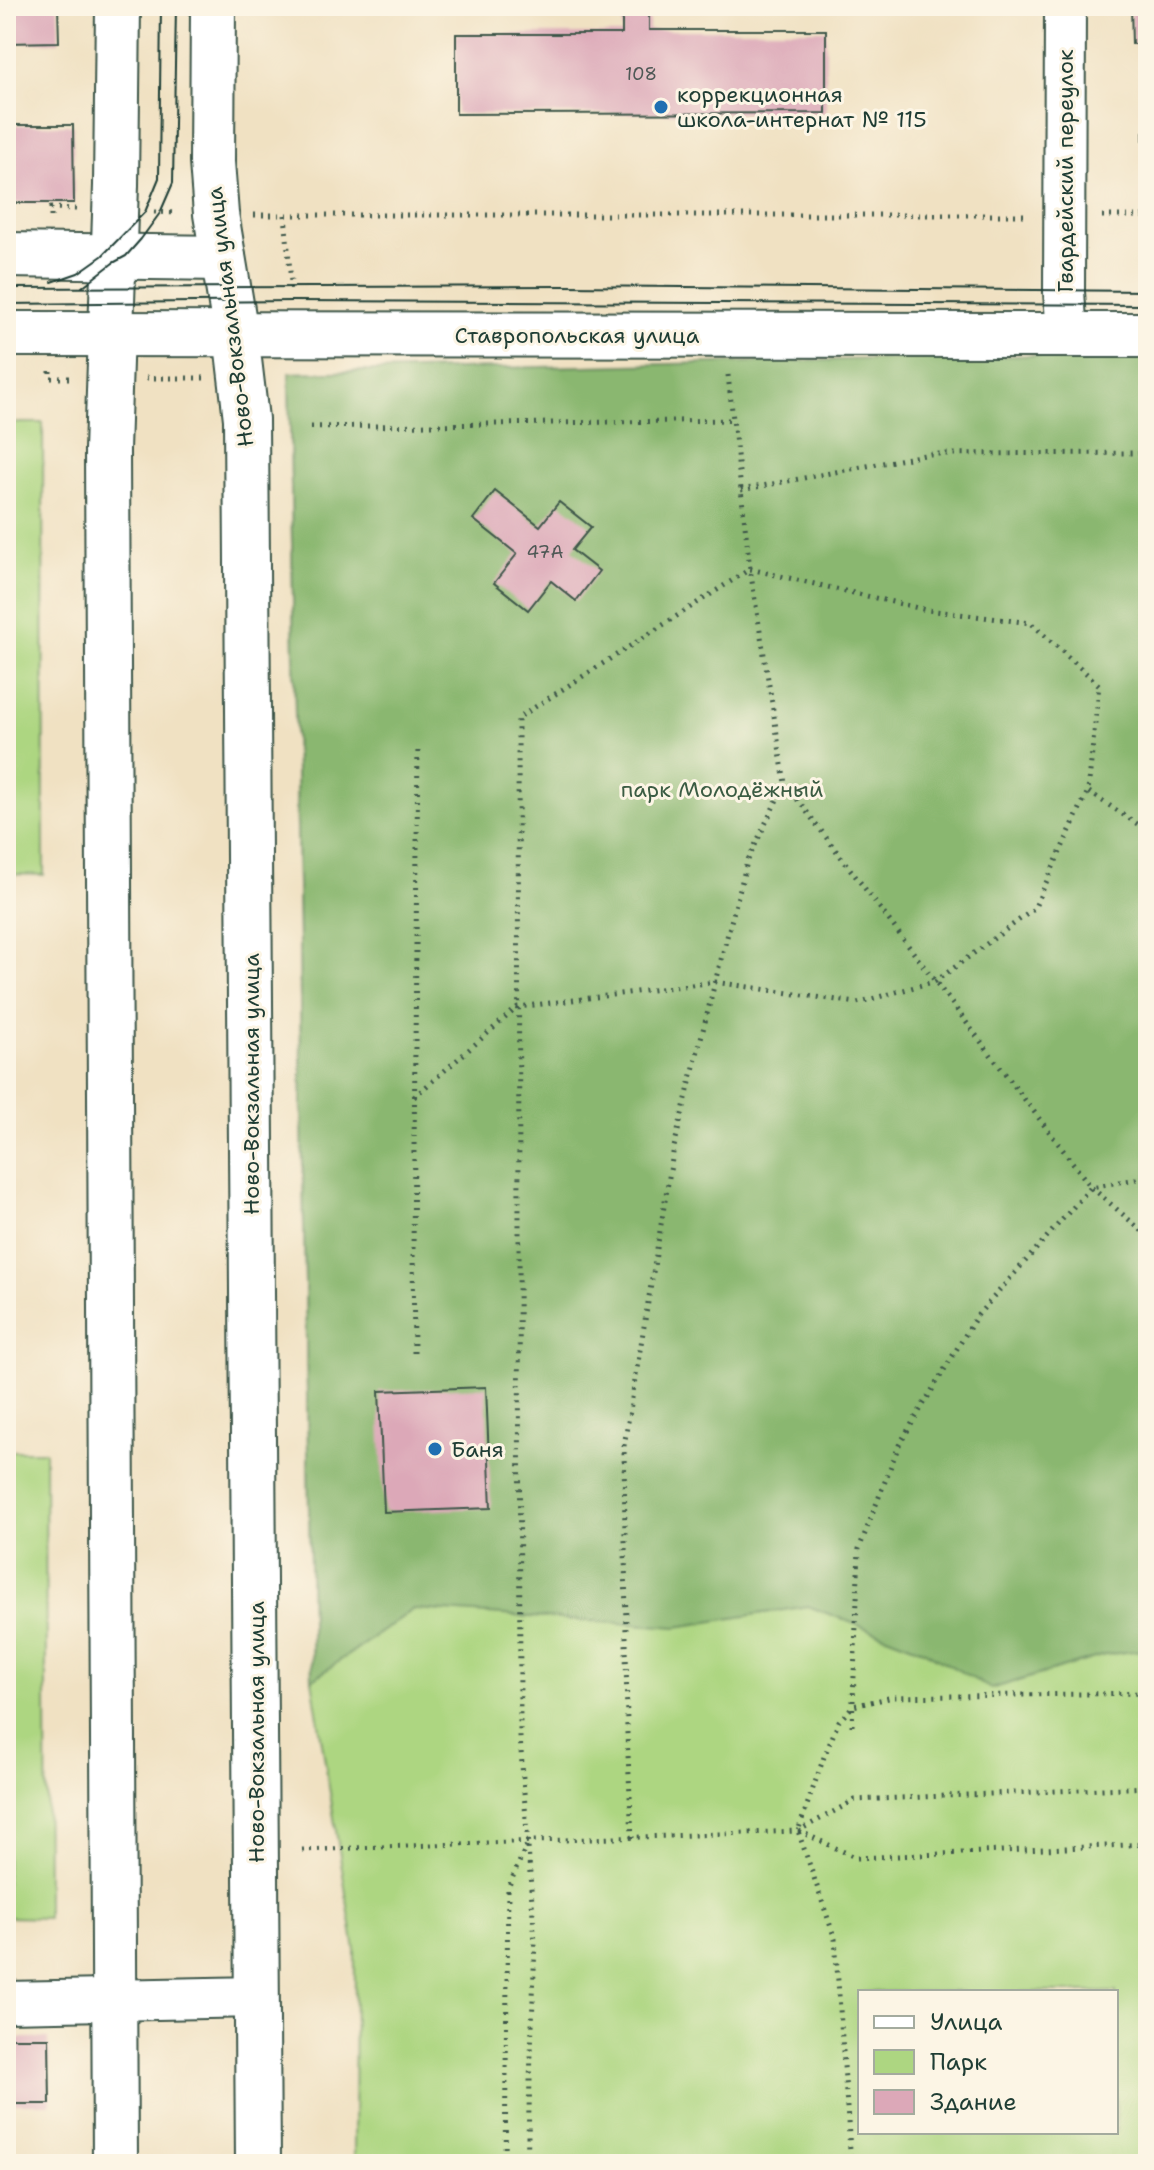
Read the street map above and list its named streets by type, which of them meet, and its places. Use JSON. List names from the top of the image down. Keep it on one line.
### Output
{"streets":{"main road":["Ново-Вокзальная улица","Ставропольская улица"],"street":["Гвардейский переулок"]},"crossings":[["Гвардейский переулок","Ставропольская улица"],["Ново-Вокзальная улица","Ставропольская улица"]],"parks":["парк Молодёжный"],"places":["коррекционная школа-интернат № 115","Баня"],"house_numbers":["108","47А"],"legend":["Улица","Парк","Здание"]}
